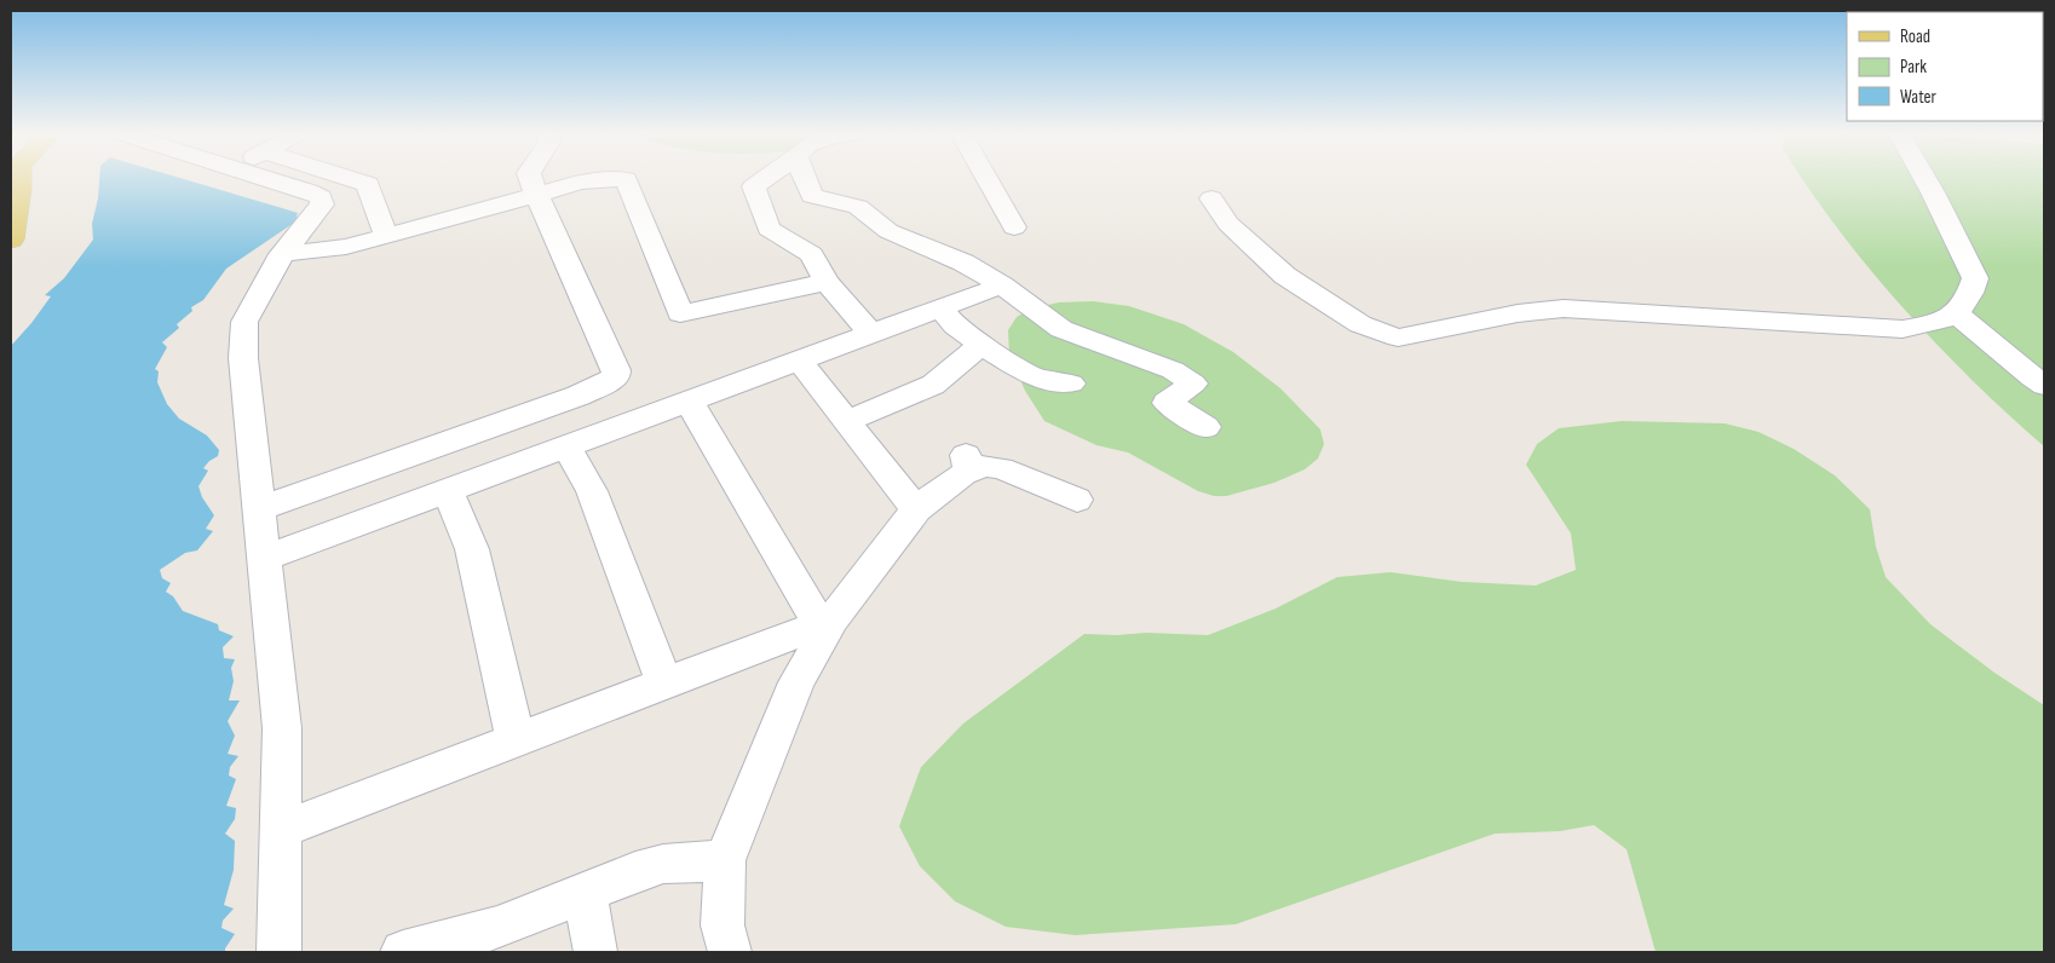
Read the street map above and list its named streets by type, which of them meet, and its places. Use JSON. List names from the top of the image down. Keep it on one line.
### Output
{"legend":["Road","Park","Water"]}
